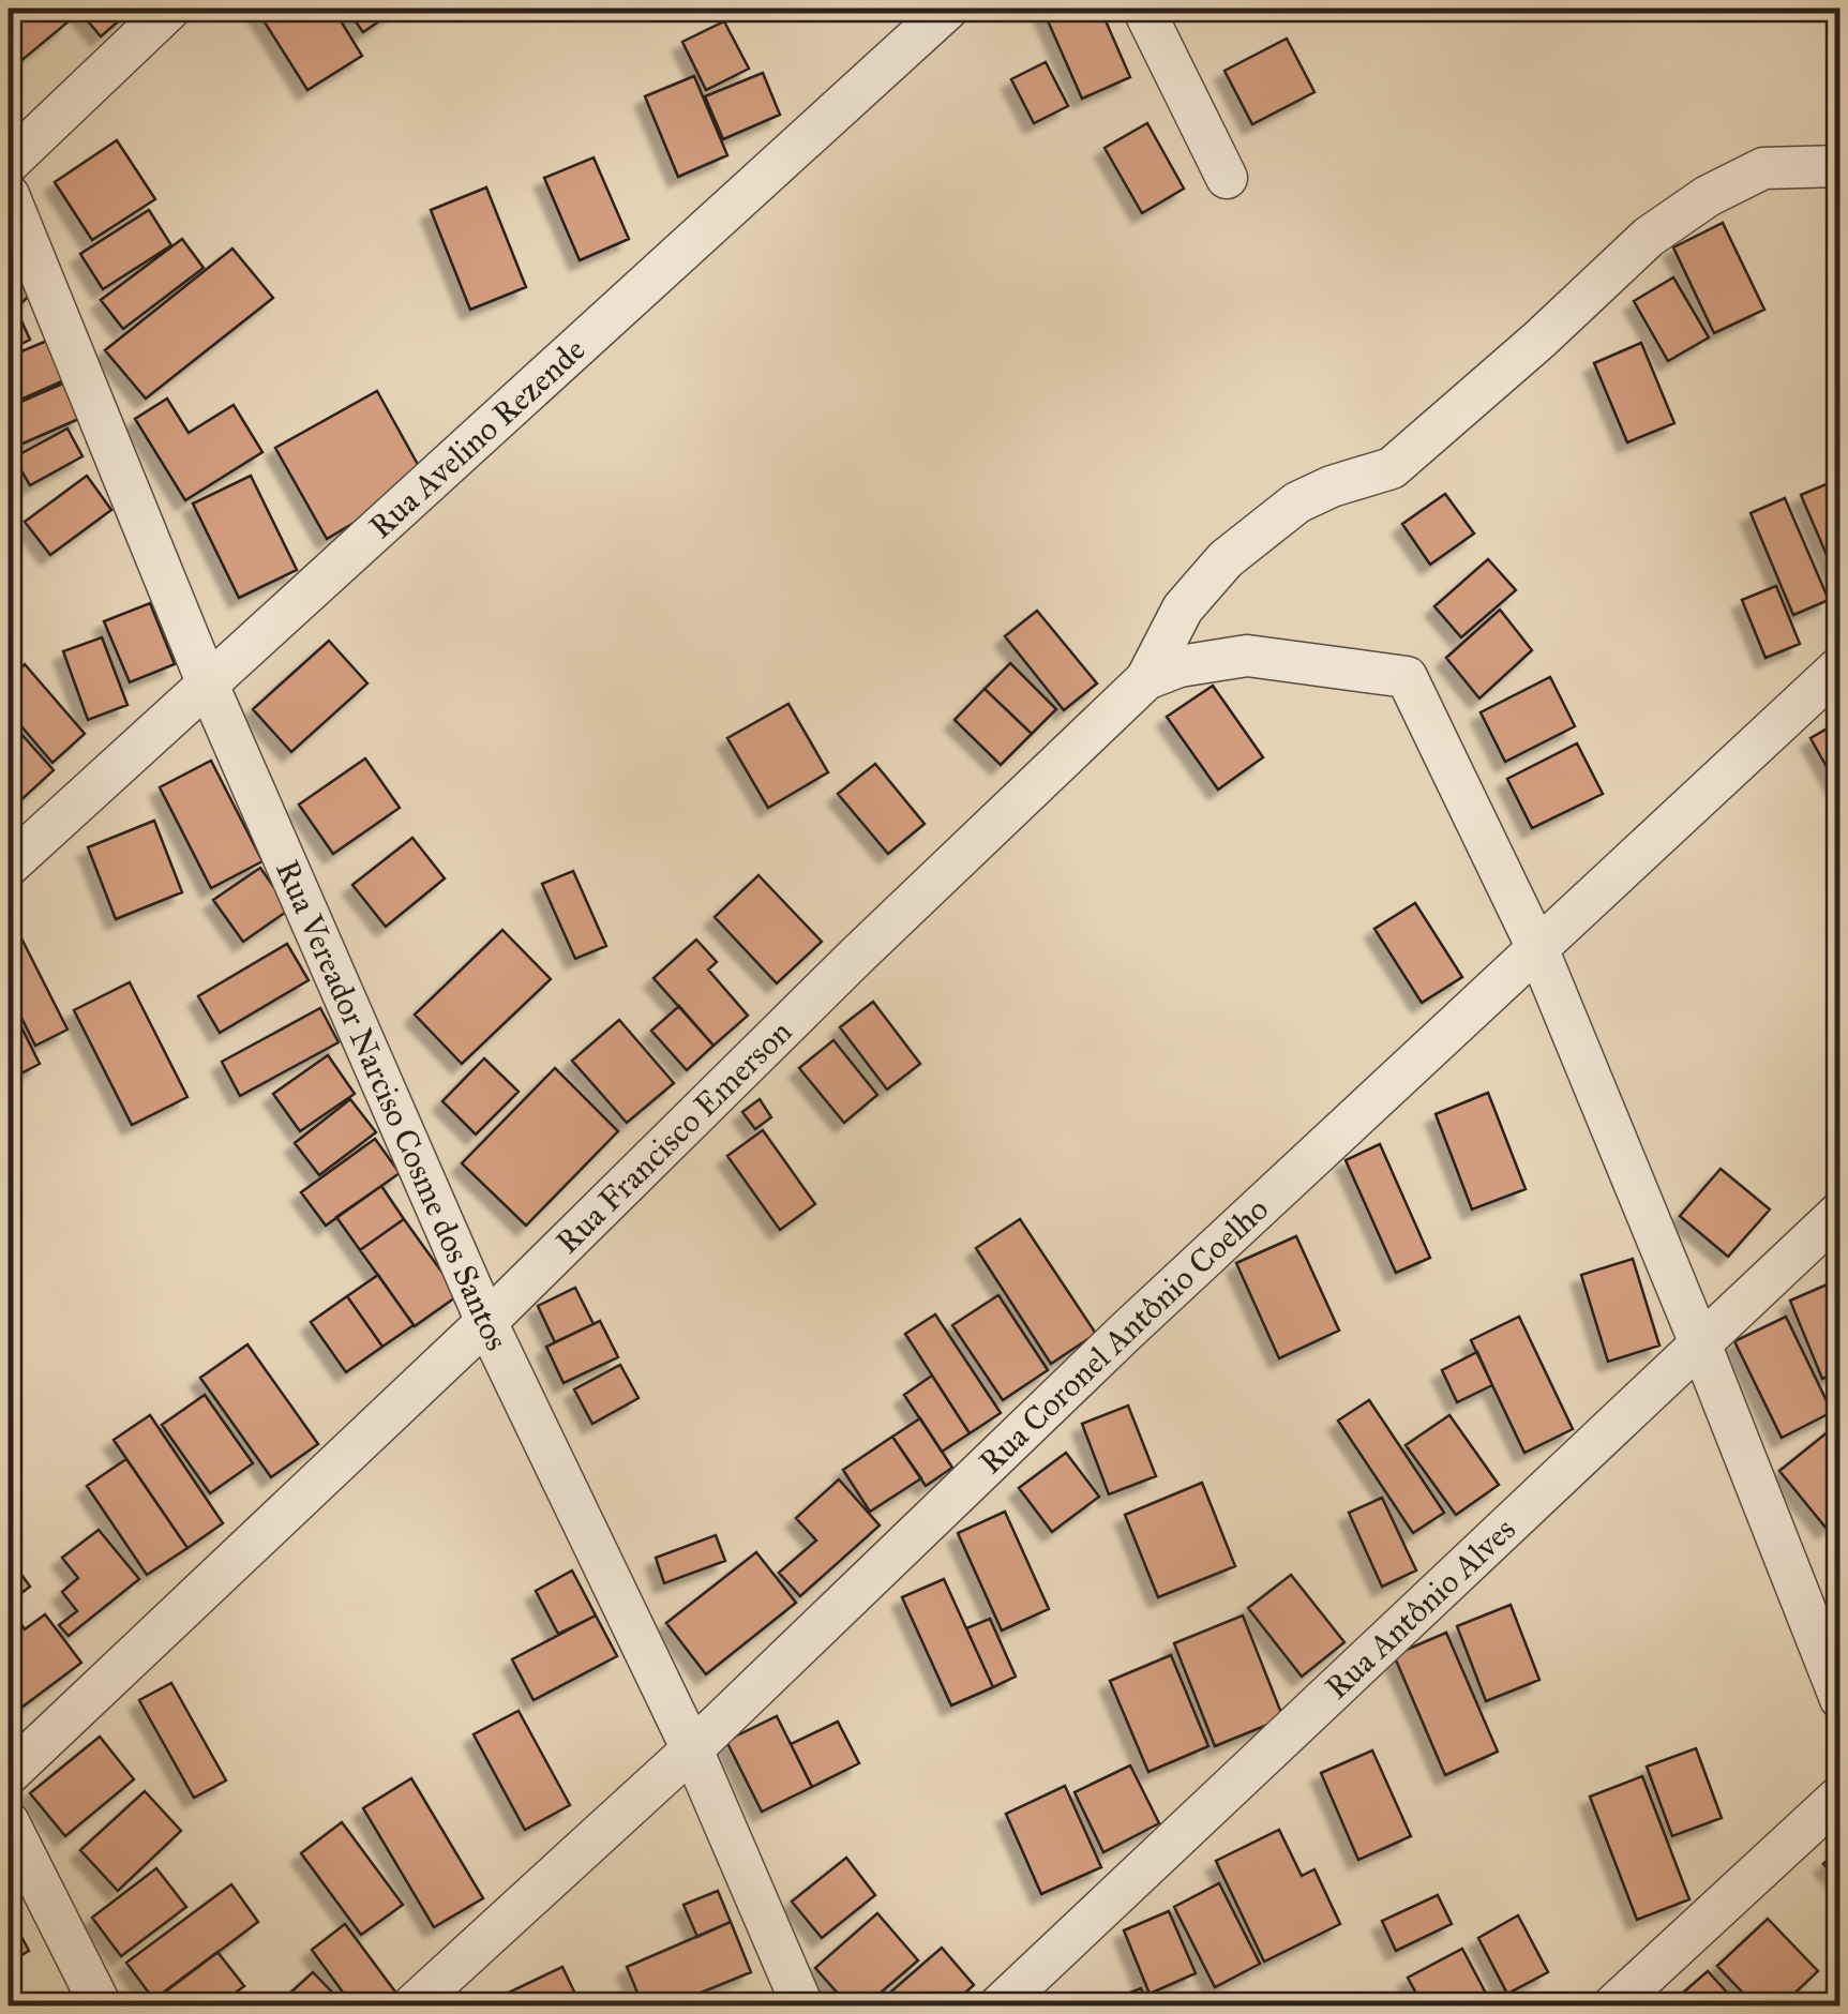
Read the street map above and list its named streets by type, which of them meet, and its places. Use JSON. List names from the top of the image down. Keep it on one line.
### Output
{"streets":{"street":["Rua Avelino Rezende","Rua Vereador Narciso Cosme dos Santos","Rua Francisco Emerson","Rua Coronel Antônio Coelho","Rua Antônio Alves"]},"crossings":[["Rua Avelino Rezende","Rua Vereador Narciso Cosme dos Santos"],["Rua Vereador Narciso Cosme dos Santos","Rua Francisco Emerson"],["Rua Vereador Narciso Cosme dos Santos","Rua Coronel Antônio Coelho"],["Rua Francisco Emerson","Rua Coronel Antônio Coelho"]]}
